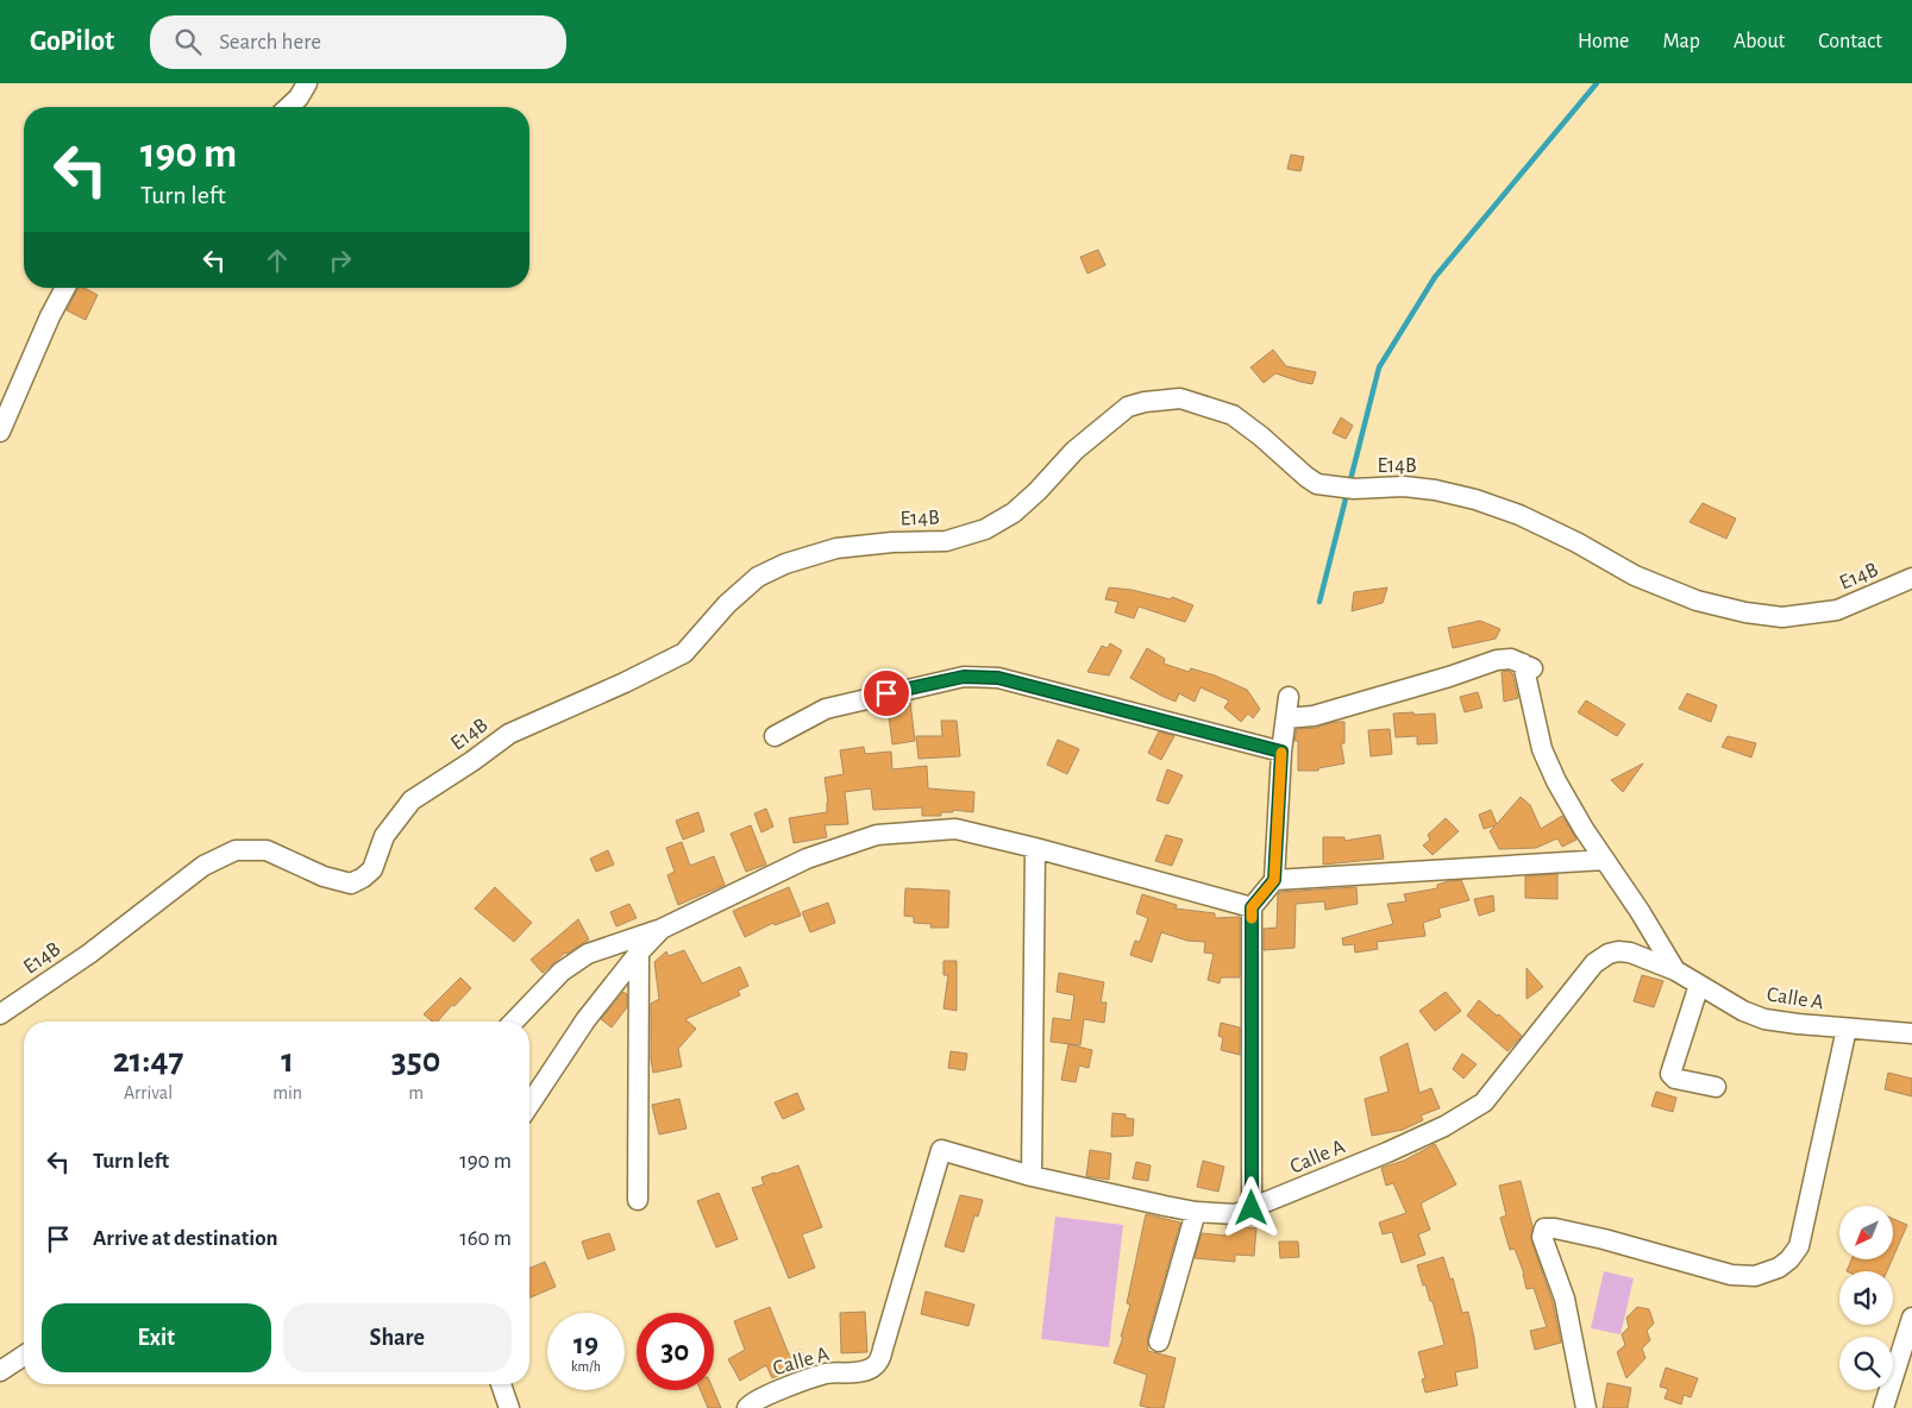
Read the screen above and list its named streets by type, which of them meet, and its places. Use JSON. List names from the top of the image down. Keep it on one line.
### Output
{"streets":{"street":["E14B","Calle A"]},"north":"bottom left","page":{"header":"GoPilot","search":"Search here","nav":["Home","Map","About","Contact"],"turn":["190 m","Turn left"],"eta":["21:47","Arrival","1","min","350","m"],"list":[{"name":"Turn left","value":"190 m"},{"name":"Arrive at destination","value":"160 m"}],"buttons":["Exit","Share"],"speed":"19 km/h","limit":"30"}}
